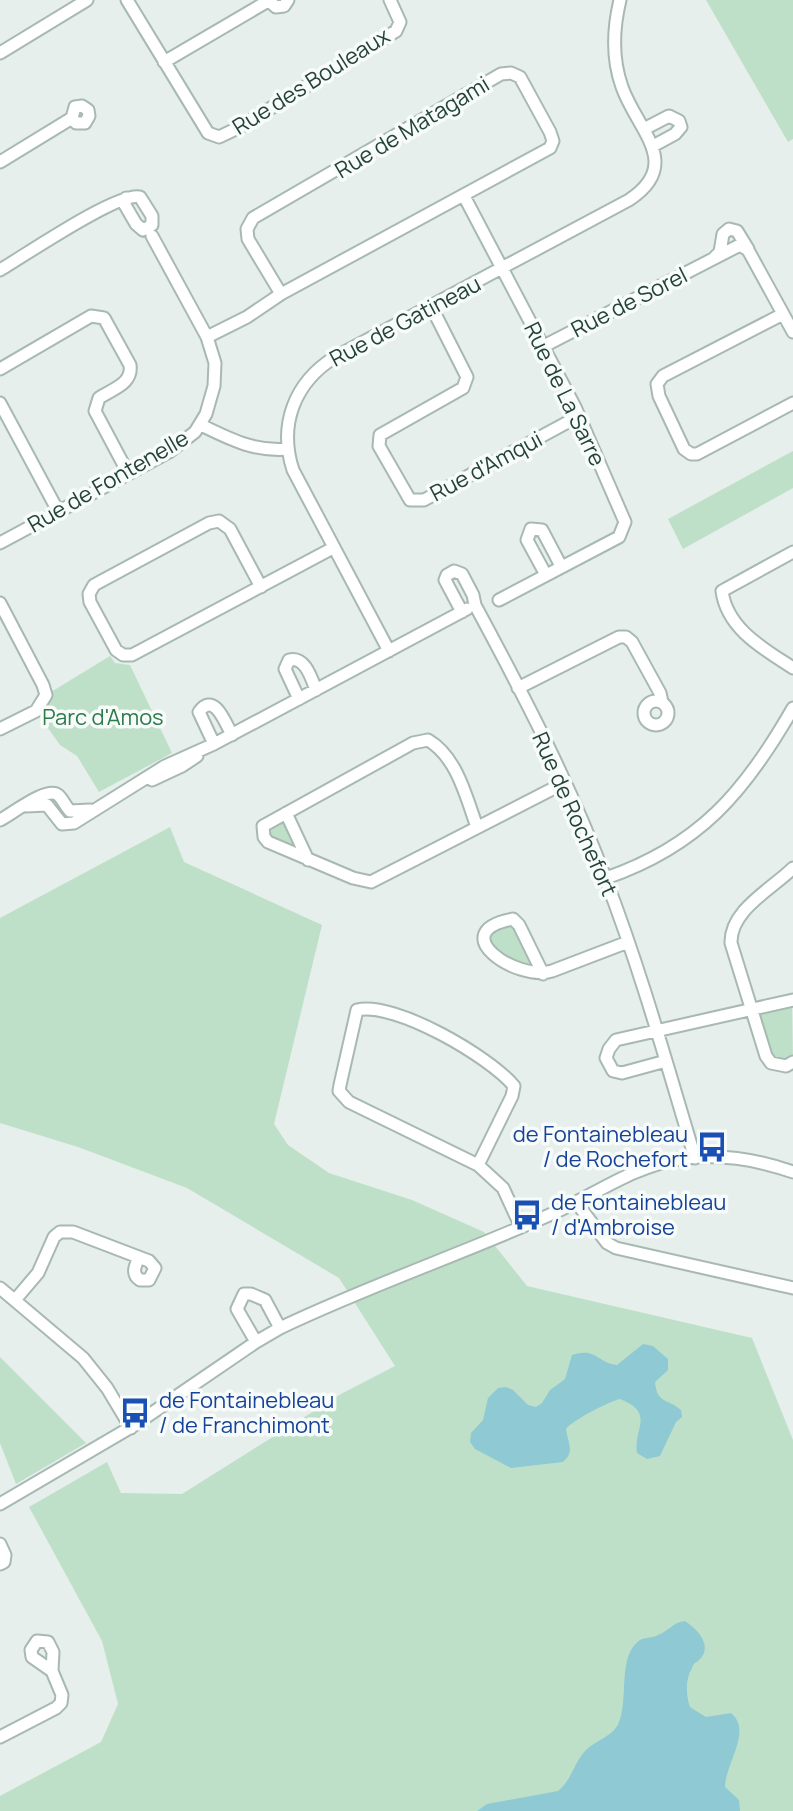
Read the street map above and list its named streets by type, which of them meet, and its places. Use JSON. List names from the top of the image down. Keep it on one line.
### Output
{"streets":{"street":["Rue des Bouleaux","Rue de Matagami","Rue de Sorel","Rue de Gatineau","Rue de La Sarre","Rue d'Amqui","Rue de Fontenelle","Rue de Rochefort"]},"crossings":[["Rue de Matagami","Rue de La Sarre"],["Rue de Matagami","Rue de Fontenelle"],["Rue de Sorel","Rue de La Sarre"],["Rue de Gatineau","Rue de La Sarre"],["Rue de Gatineau","Rue d'Amqui"],["Rue de La Sarre","Rue d'Amqui"]],"parks":["Parc d'Amos"],"places":{"bus stop":["de Fontainebleau / de Rochefort","de Fontainebleau / d'Ambroise","de Fontainebleau / de Franchimont"]}}
